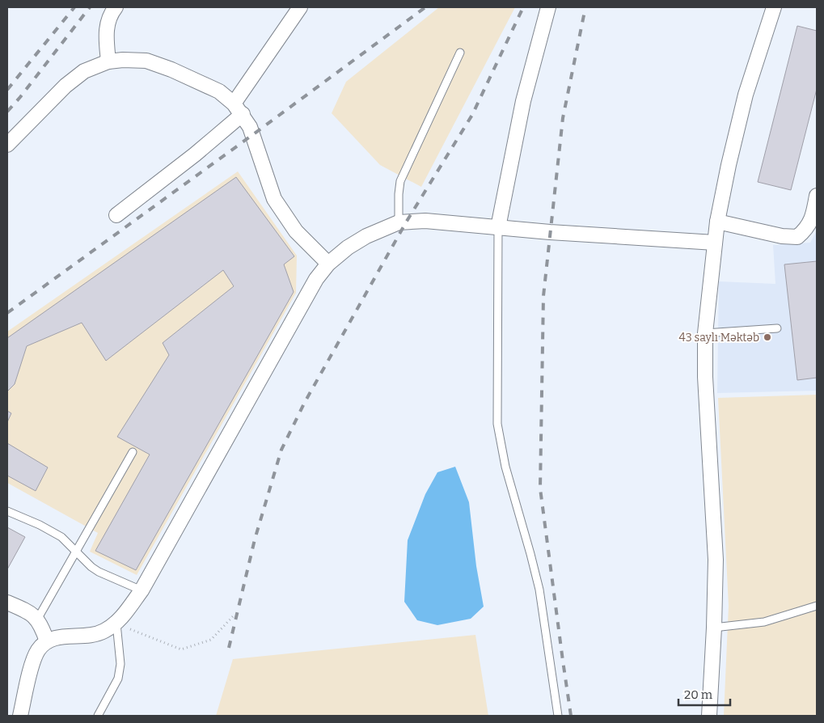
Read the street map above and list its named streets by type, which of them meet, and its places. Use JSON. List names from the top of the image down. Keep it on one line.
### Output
{"places":["43 saylı Məktəb"],"scale_bar":"20 m"}
